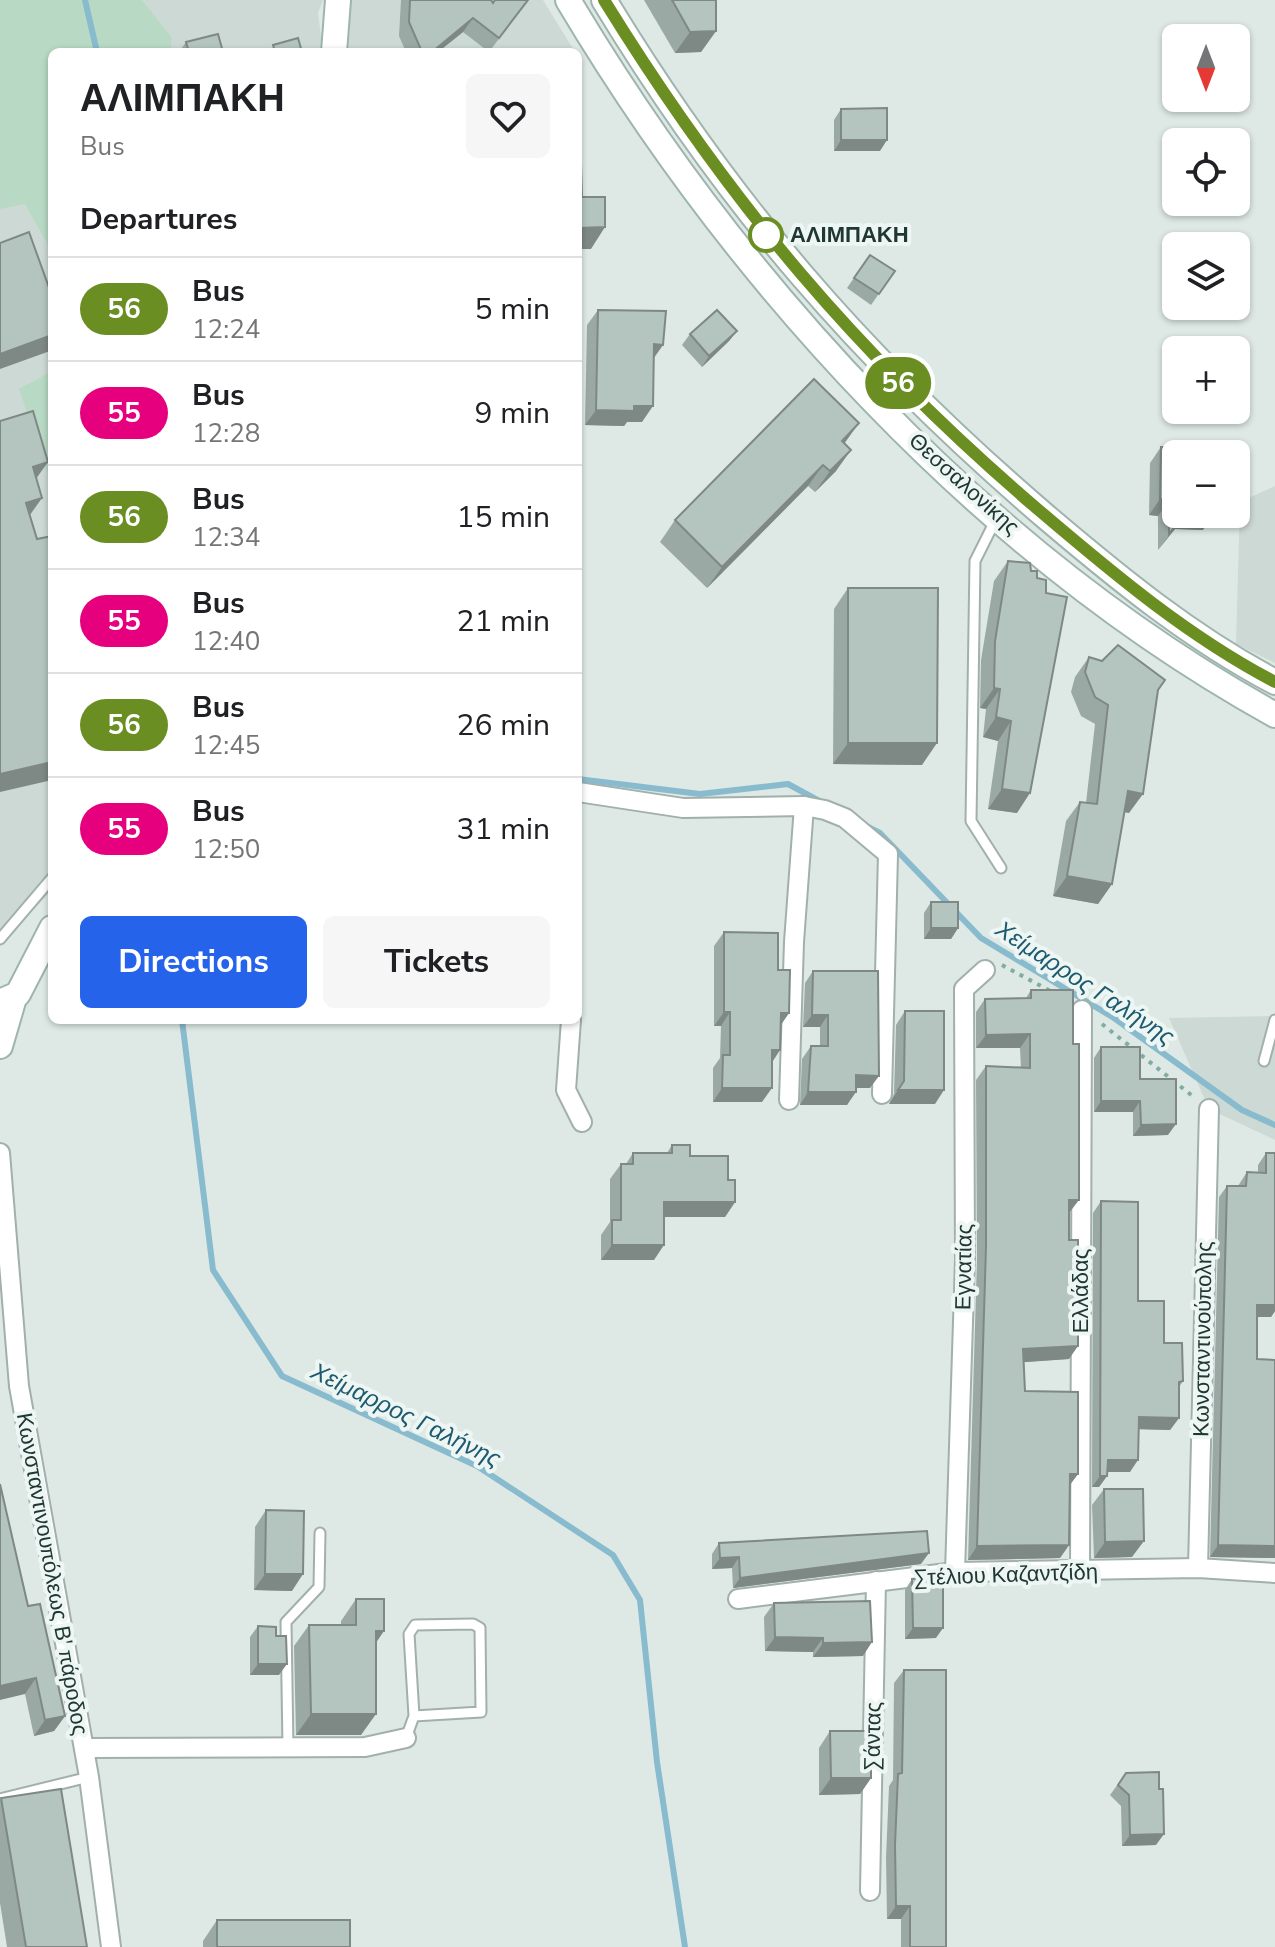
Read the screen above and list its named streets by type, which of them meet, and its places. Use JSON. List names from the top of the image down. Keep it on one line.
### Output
{"streets":{"main road":["Θεσσαλονίκης"],"street":["Εγνατίας","Ελλάδας","Κωνσταντινούπολης","Κωνσταντινουπόλεως Β' πάροδος","Στέλιου Καζαντζίδη","Σάντας"]},"crossings":[["Εγνατίας","Στέλιου Καζαντζίδη"],["Ελλάδας","Στέλιου Καζαντζίδη"],["Κωνσταντινούπολης","Στέλιου Καζαντζίδη"],["Στέλιου Καζαντζίδη","Σάντας"]],"water":["Χείμαρρος Γαλήνης"],"places":["ΑΛΙΜΠΑΚΗ"],"lines":["bus line 56"],"north":"bottom","page":{"on_map":"56","map_buttons":["+","−"],"heading":[["ΑΛΙΜΠΑΚΗ","Bus"],"Departures"],"list":[{"mark":"56","name":"Bus","note":"12:24","value":"5 min"},{"mark":"55","name":"Bus","note":"12:28","value":"9 min"},{"mark":"56","name":"Bus","note":"12:34","value":"15 min"},{"mark":"55","name":"Bus","note":"12:40","value":"21 min"},{"mark":"56","name":"Bus","note":"12:45","value":"26 min"},{"mark":"55","name":"Bus","note":"12:50","value":"31 min"}],"buttons":["Directions","Tickets"]}}
